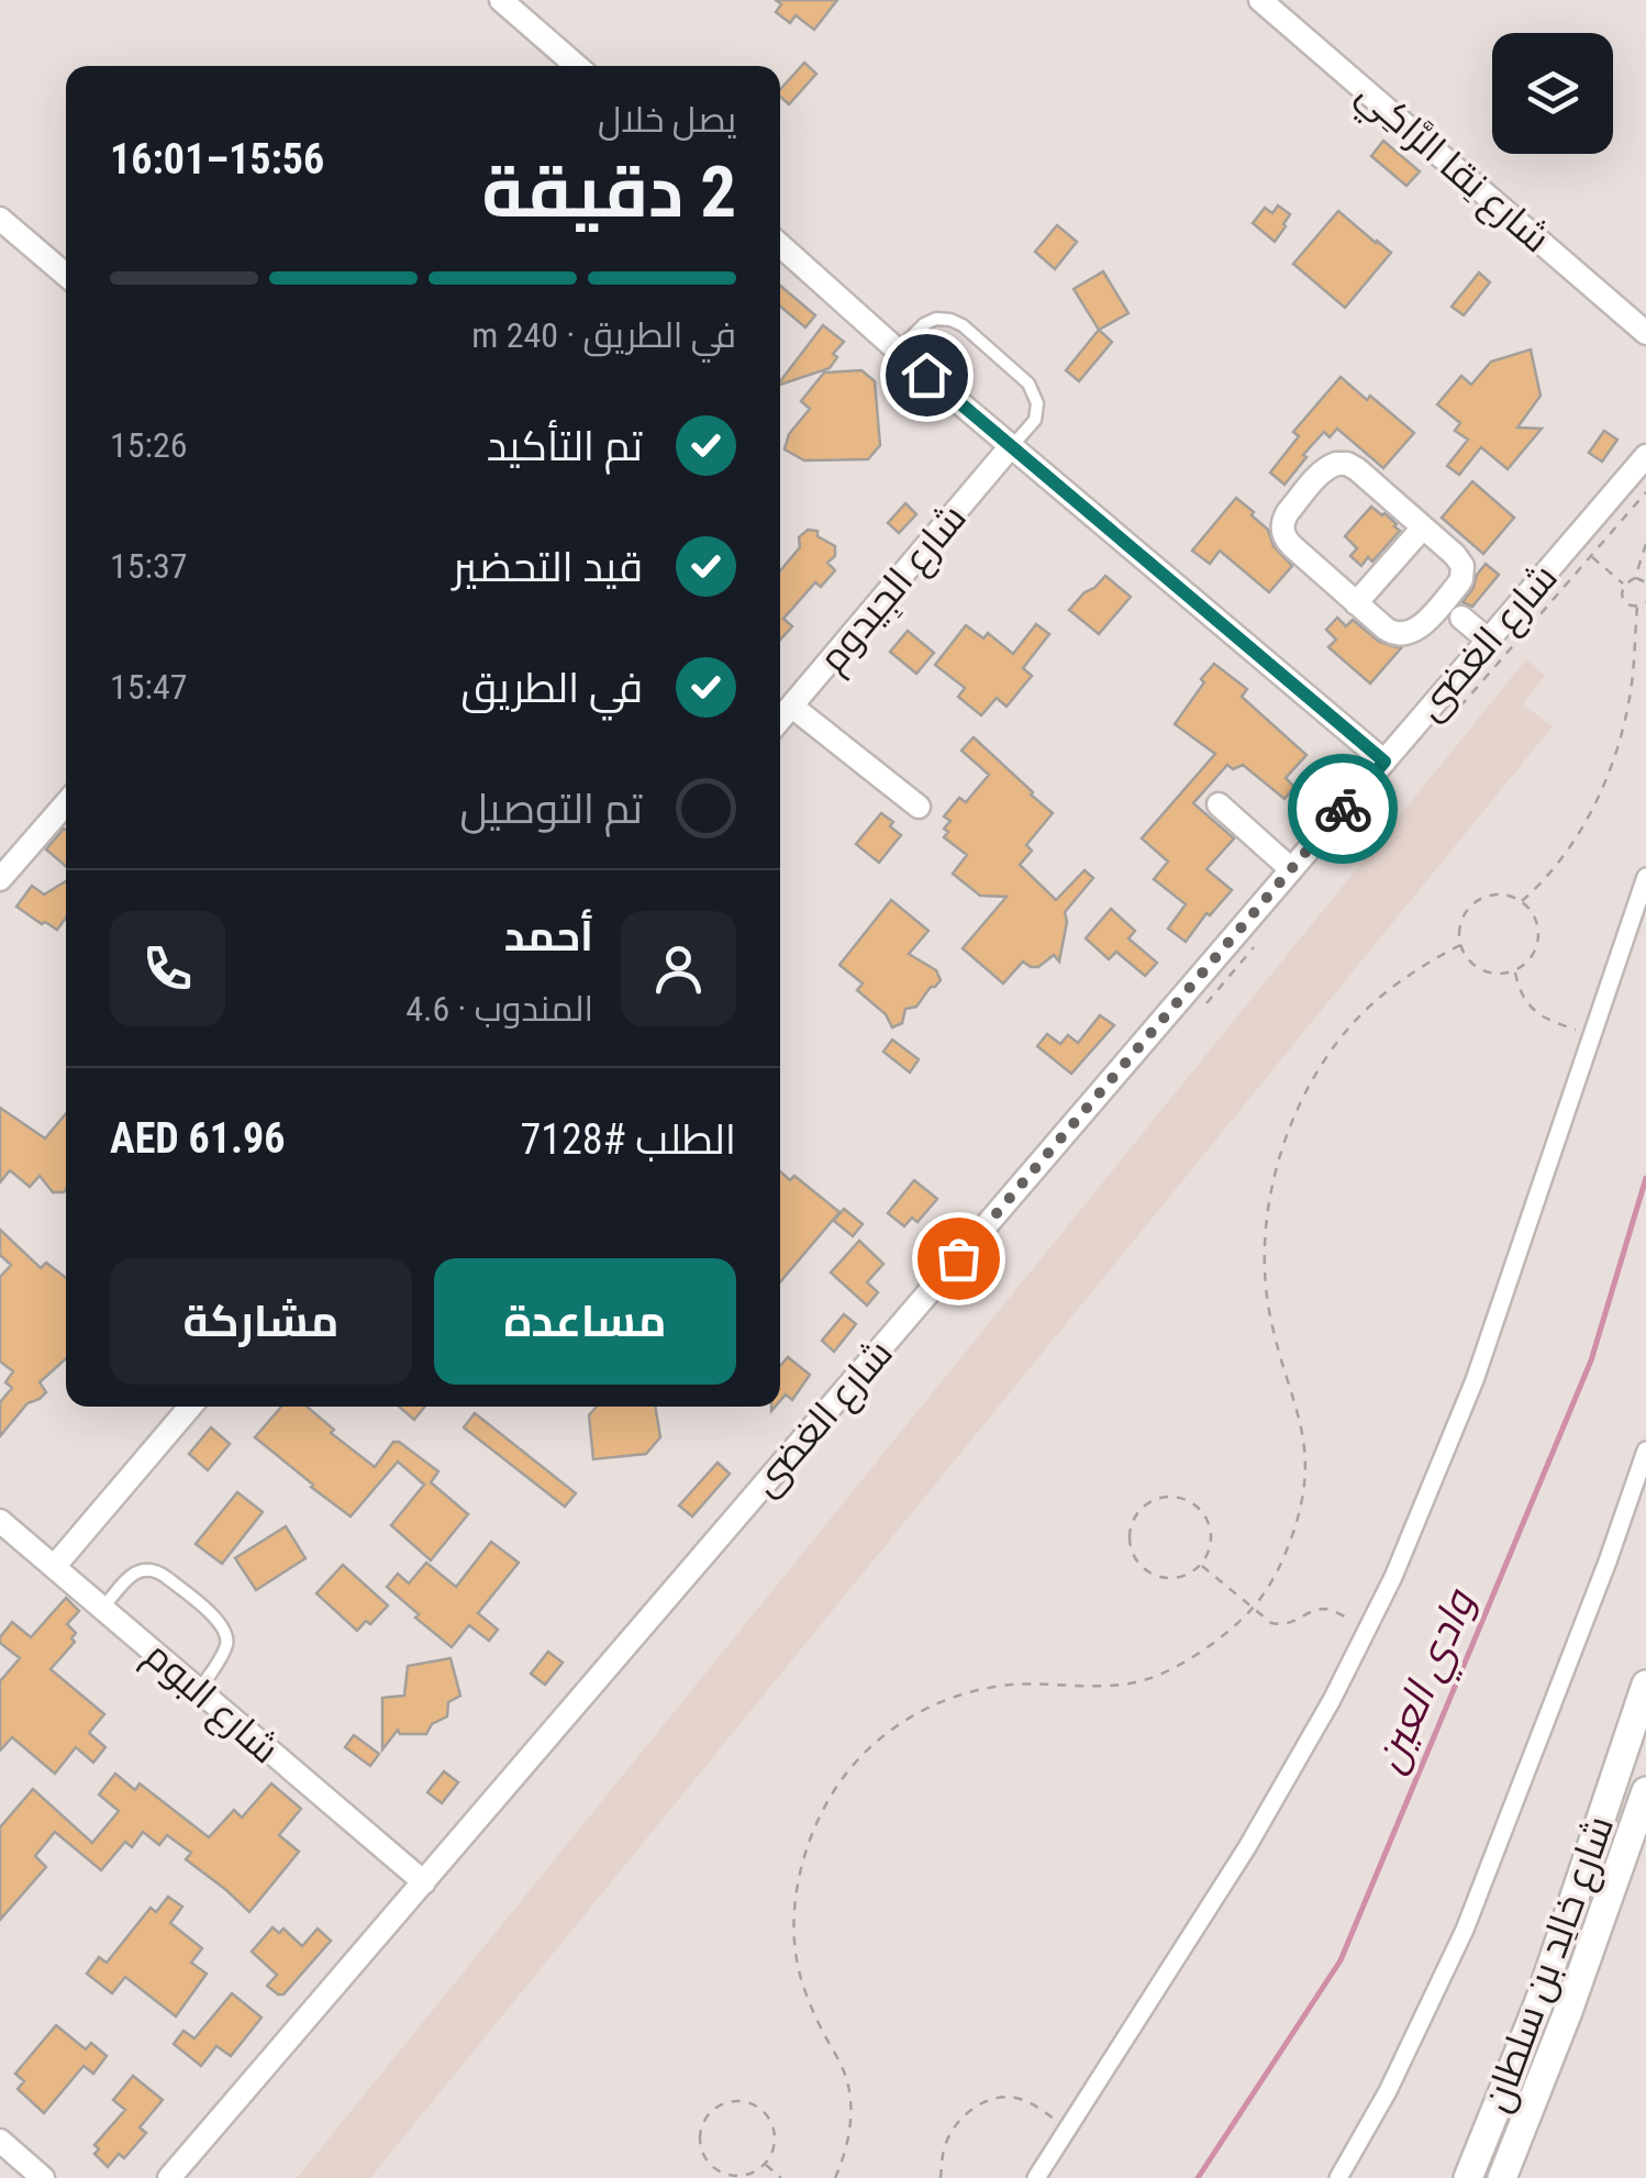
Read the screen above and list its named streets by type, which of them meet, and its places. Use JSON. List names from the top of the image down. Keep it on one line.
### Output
{"streets":{"street":["شارع نِقا الرَّاكِي","شارع الجِيدوم","شارع الغضى","شارع البوم","شارع خالِد بن سلطان"]},"crossings":[["شارع الغضى","شارع البوم"]],"water":["وادي العين"],"page":{"heading":["2 دقيقة","يصل خلال","15:56–16:01"],"panel":["أحمد","المندوب · 4.6","الطلب #7128","AED 61.96"],"bar":"في الطريق · 240 m","list":[["تم التأكيد","15:26"],["قيد التحضير","15:37"],["في الطريق","15:47"],"تم التوصيل"],"buttons":["مساعدة","مشاركة"]}}
